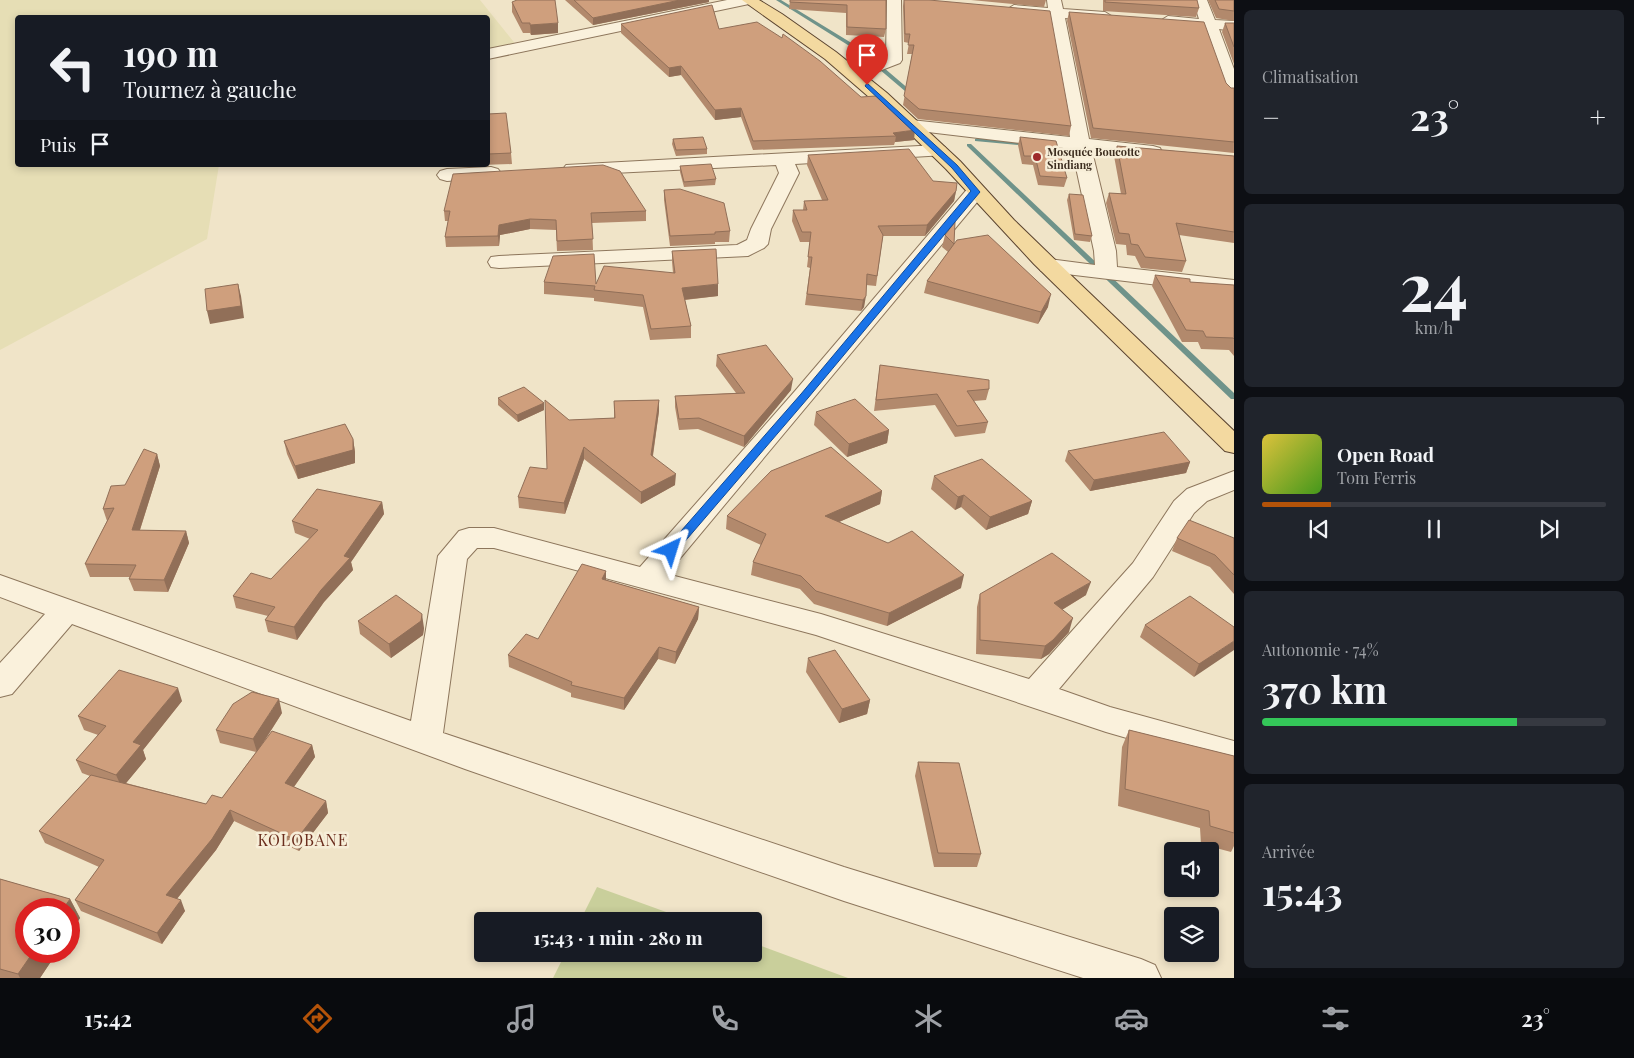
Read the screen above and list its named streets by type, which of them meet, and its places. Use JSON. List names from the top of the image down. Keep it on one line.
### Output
{"districts":["KOLOBANE"],"places":["Mosquée Boucotte Sindiang"],"page":{"tile":["Climatisation",["24","km/h"],["Autonomie · 74%","370 km"],["Arrivée","15:43"]],"turn":["190 m","Tournez à gauche"],"heat":["−","23°","+"],"then":"Puis","song":["Open Road","Tom Ferris"],"limit":"30","trip":"15:43 · 1 min · 280 m","tabs":["15:42","23°"]}}
